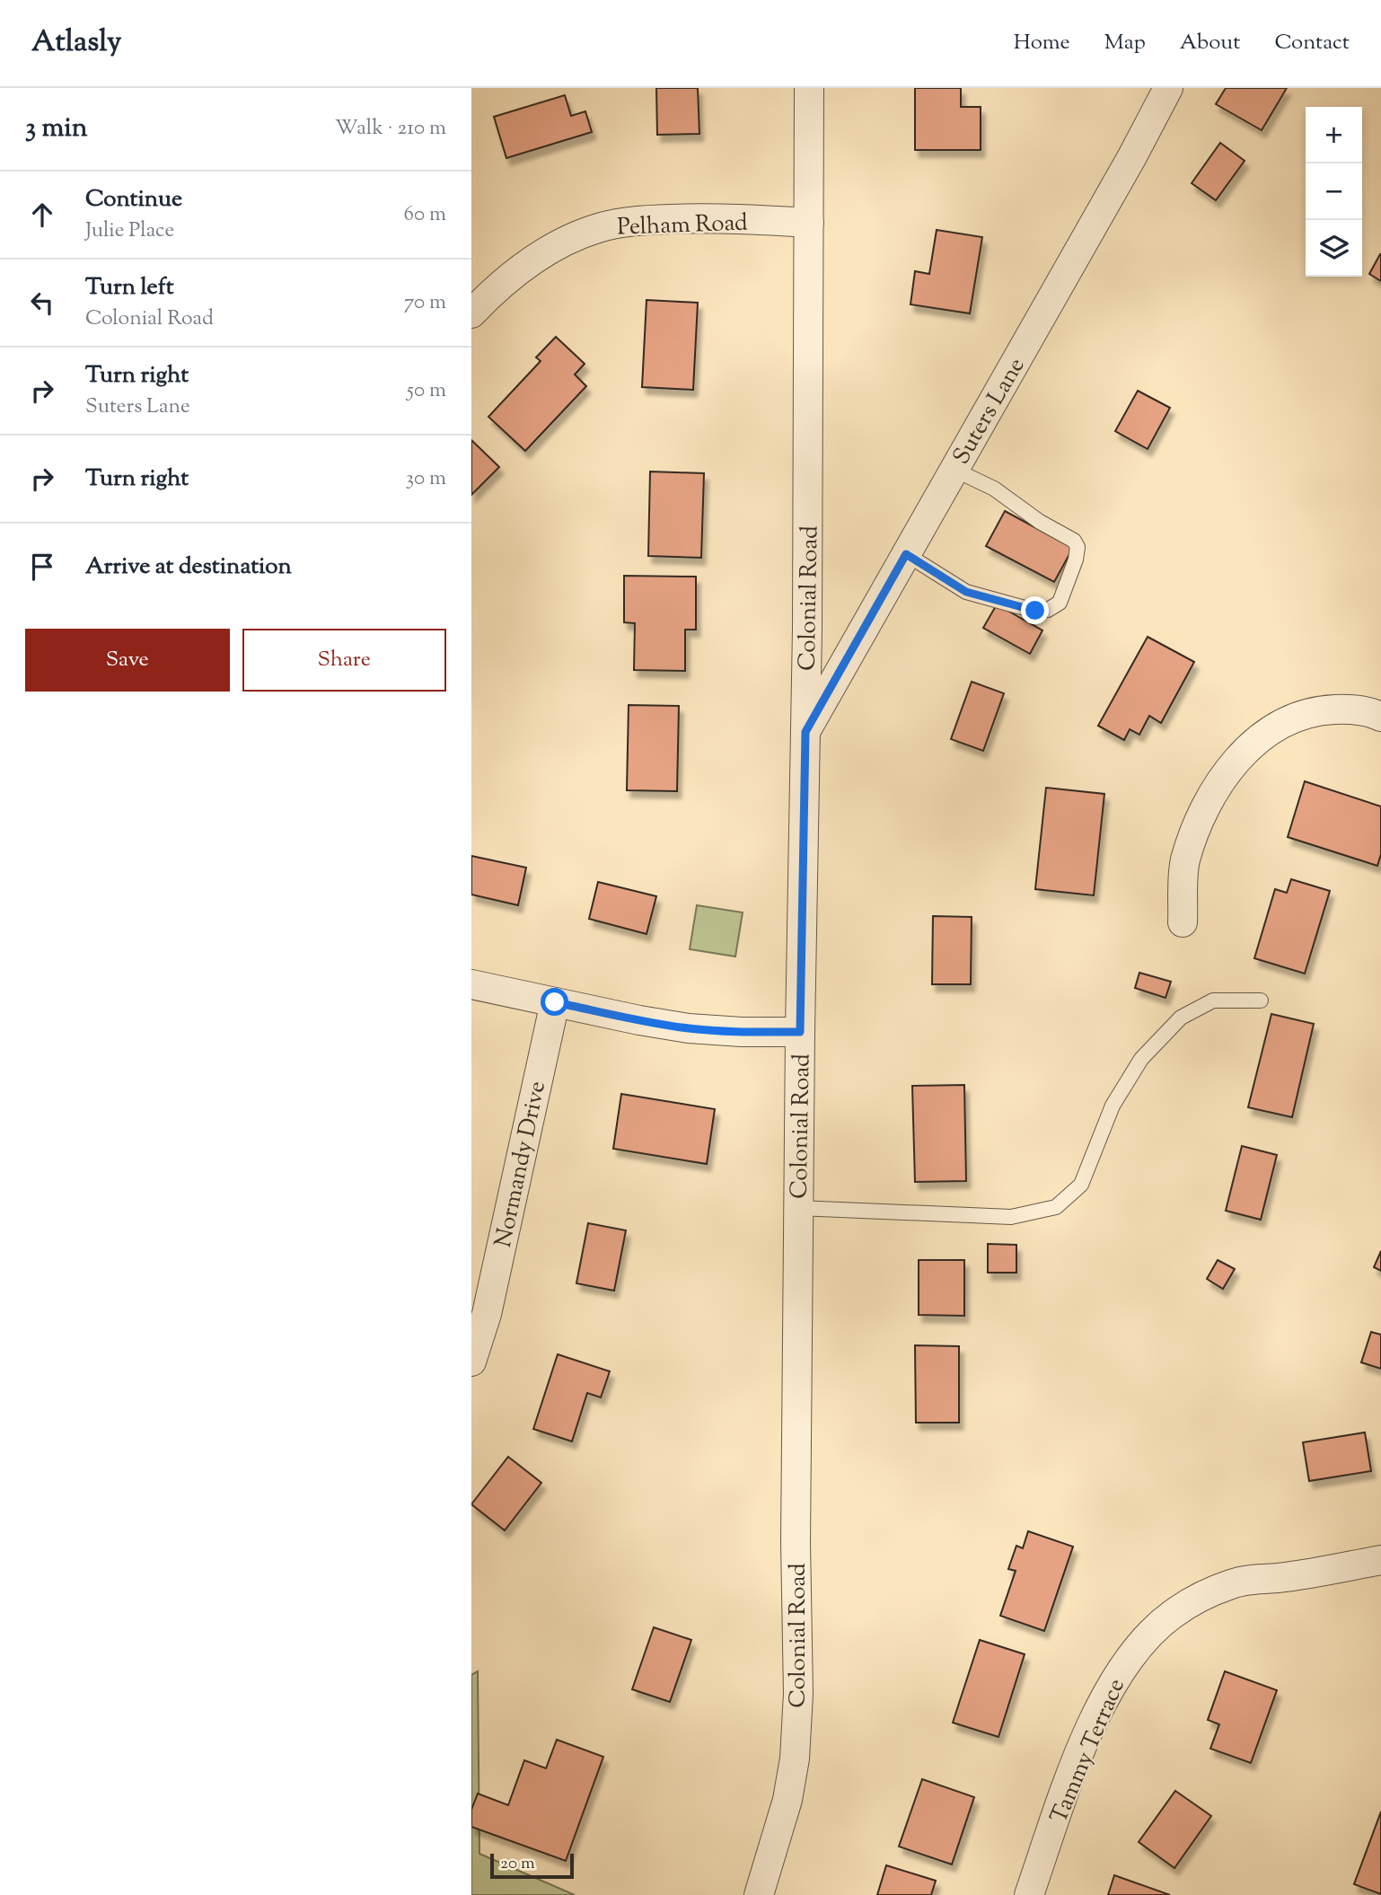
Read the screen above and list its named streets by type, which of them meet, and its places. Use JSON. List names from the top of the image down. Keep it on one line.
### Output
{"streets":{"street":["Pelham Road","Suters Lane","Colonial Road","Normandy Drive","Tammy Terrace"]},"crossings":[["Pelham Road","Colonial Road"],["Suters Lane","Colonial Road"]],"scale_bar":"20 m","page":{"header":"Atlasly","nav":["Home","Map","About","Contact"],"heading":["3 min","Walk · 210 m"],"map_buttons":["+","−"],"list":[["Continue","Julie Place","60 m"],["Turn left","Colonial Road","70 m"],["Turn right","Suters Lane","50 m"],["Turn right","30 m"],"Arrive at destination"],"buttons":["Save","Share"],"scale":"20 m"}}
